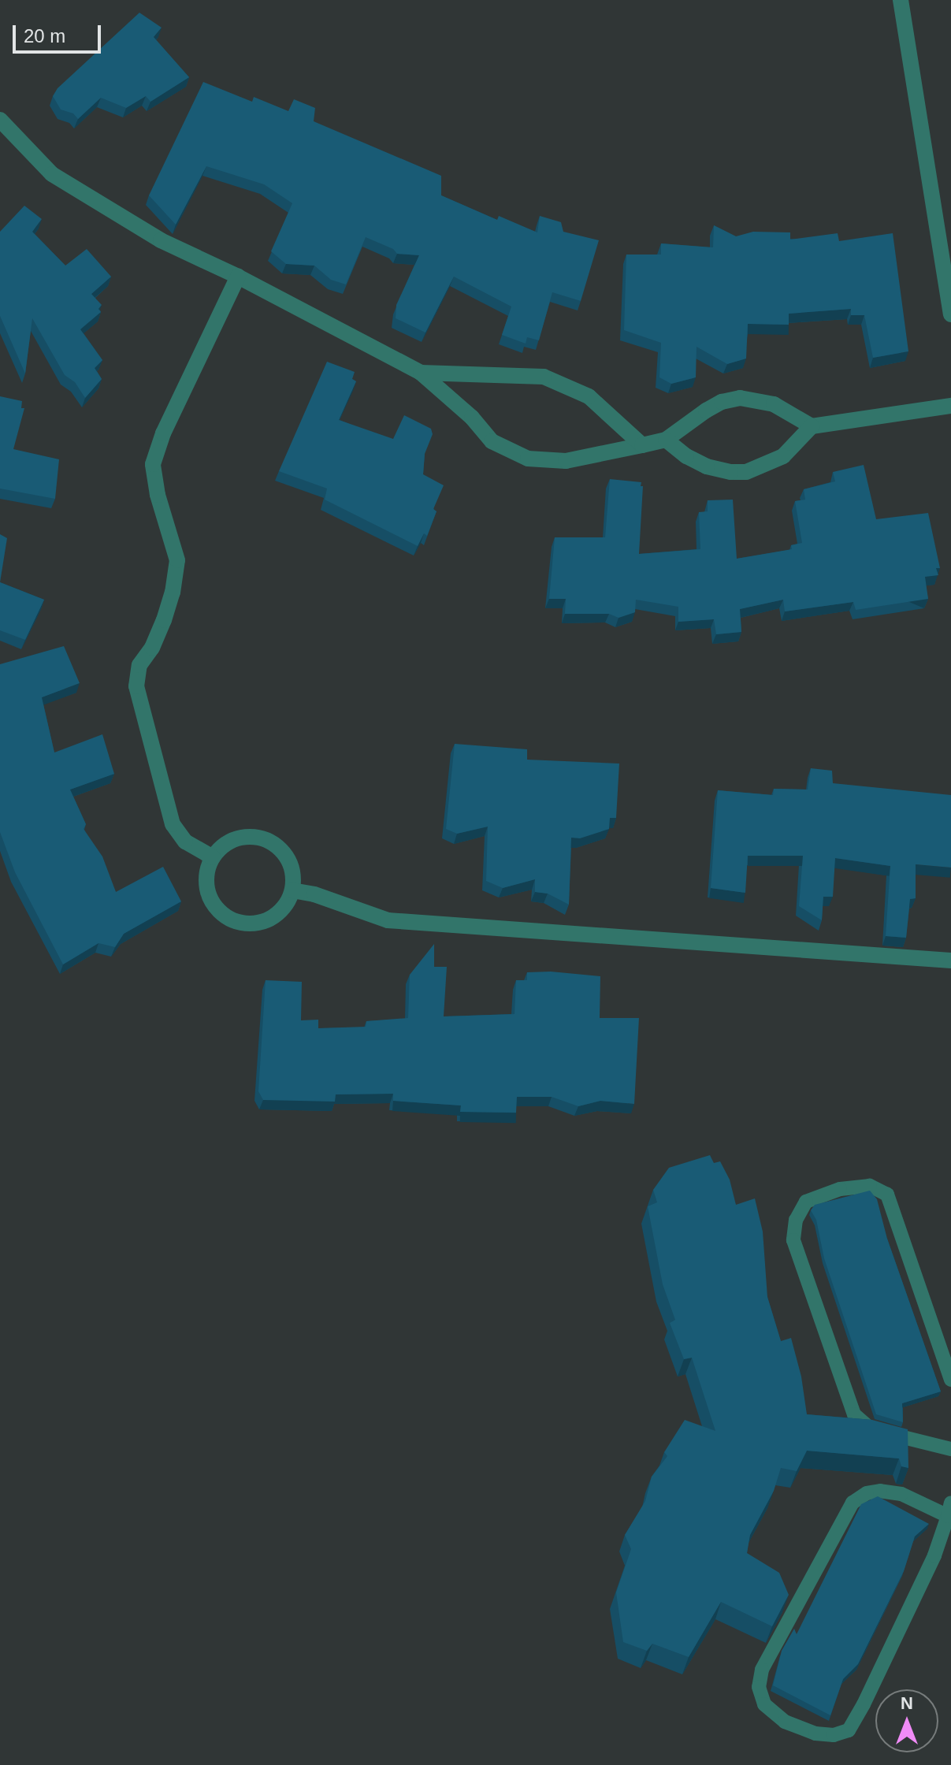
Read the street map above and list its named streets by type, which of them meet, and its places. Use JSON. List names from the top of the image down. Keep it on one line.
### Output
{"scale_bar":"20 m","north":"top"}
